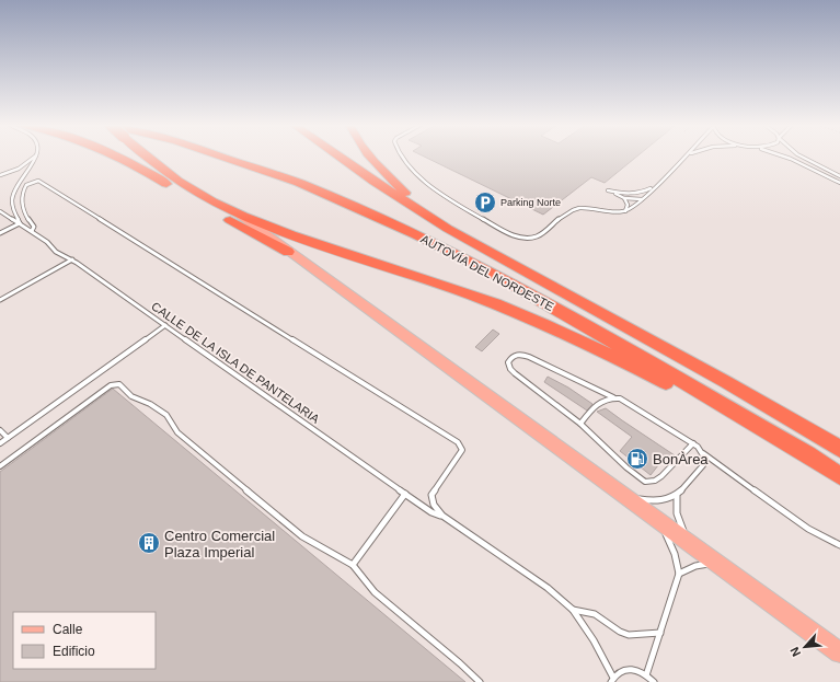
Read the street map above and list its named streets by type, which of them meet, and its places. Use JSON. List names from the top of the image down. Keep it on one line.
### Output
{"streets":{"highway":["AUTOVÍA DEL NORDESTE"],"lane":["CALLE DE LA ISLA DE PANTELARIA"]},"places":{"parking":["Parking Norte"],"fuel station":["BonÀrea"],"building":["Centro Comercial Plaza Imperial"]},"legend":["Calle","Edificio"],"north":"bottom left"}
